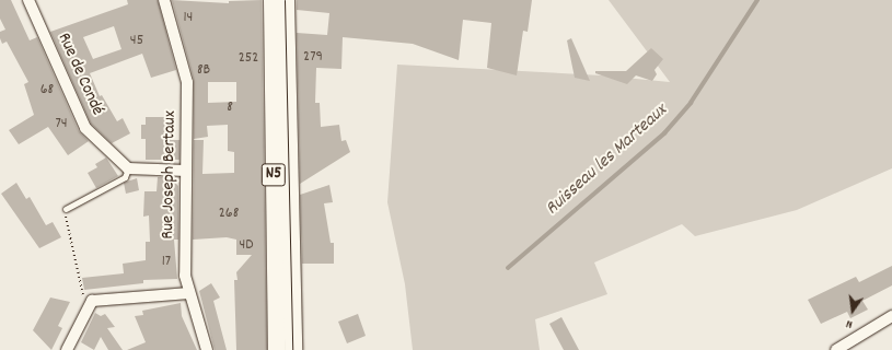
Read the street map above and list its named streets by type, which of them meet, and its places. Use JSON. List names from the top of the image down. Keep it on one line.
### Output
{"streets":{"main road":["N5"],"street":["Rue de Condé","Rue Joseph Bertaux"]},"water":["Ruisseau les Marteaux"],"house_numbers":["14","45","279","252","8B","68","8","74","268","4D","17"],"north":"bottom"}
